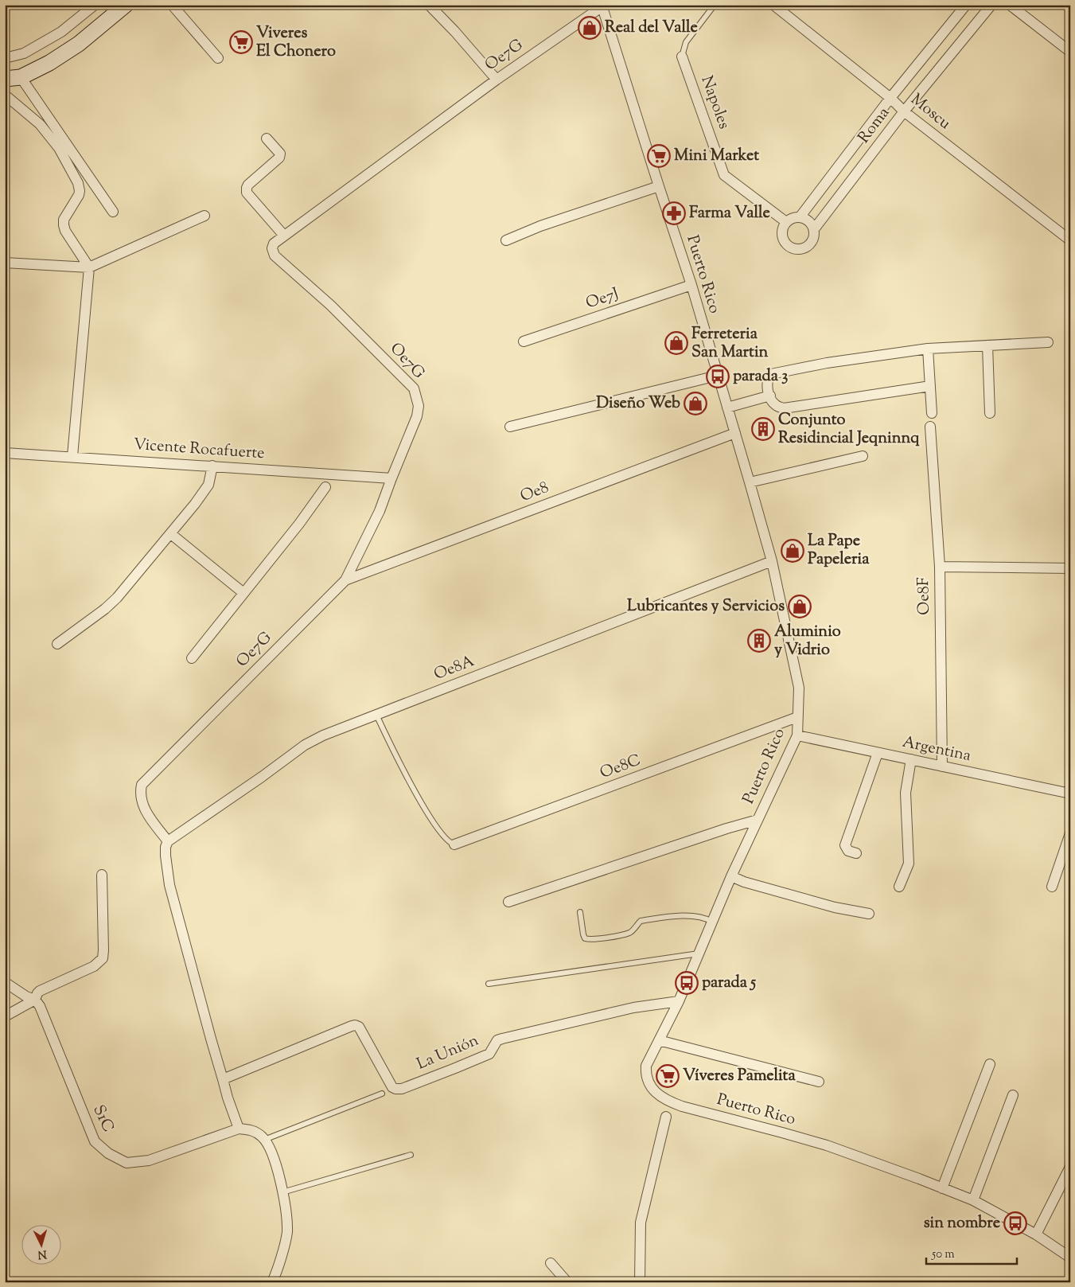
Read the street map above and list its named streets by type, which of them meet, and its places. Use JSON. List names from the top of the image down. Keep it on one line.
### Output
{"streets":{"street":["Oe7G","Napoles","Moscu","Roma","Puerto Rico","Oe7J","Vicente Rocafuerte","Oe8","Oe8F","Oe8A","Argentina","Oe8C","La Unión","S1C"]},"crossings":[["Oe7G","Puerto Rico"],["Oe7G","Vicente Rocafuerte"],["Oe7G","Oe8"],["Oe7G","Oe8A"],["Napoles","Roma"],["Moscu","Roma"],["Puerto Rico","Oe7J"],["Puerto Rico","Oe8"],["Puerto Rico","Oe8A"],["Puerto Rico","Argentina"],["Puerto Rico","Oe8C"],["Puerto Rico","La Unión"],["Oe8F","Argentina"]],"places":{"shop":["Real del Valle","Ferreteria San Martin","Diseño Web","La Pape Papeleria","Lubricantes y Servicios"],"supermarket":["Viveres El Chonero","Mini Market","Víveres Pamelita"],"pharmacy":["Farma Valle"],"bus stop":["parada 3","parada 5","sin nombre"],"building":["Conjunto Residincial Jeqninnq","Aluminio y Vidrio"]},"scale_bar":"50 m","north":"bottom"}
